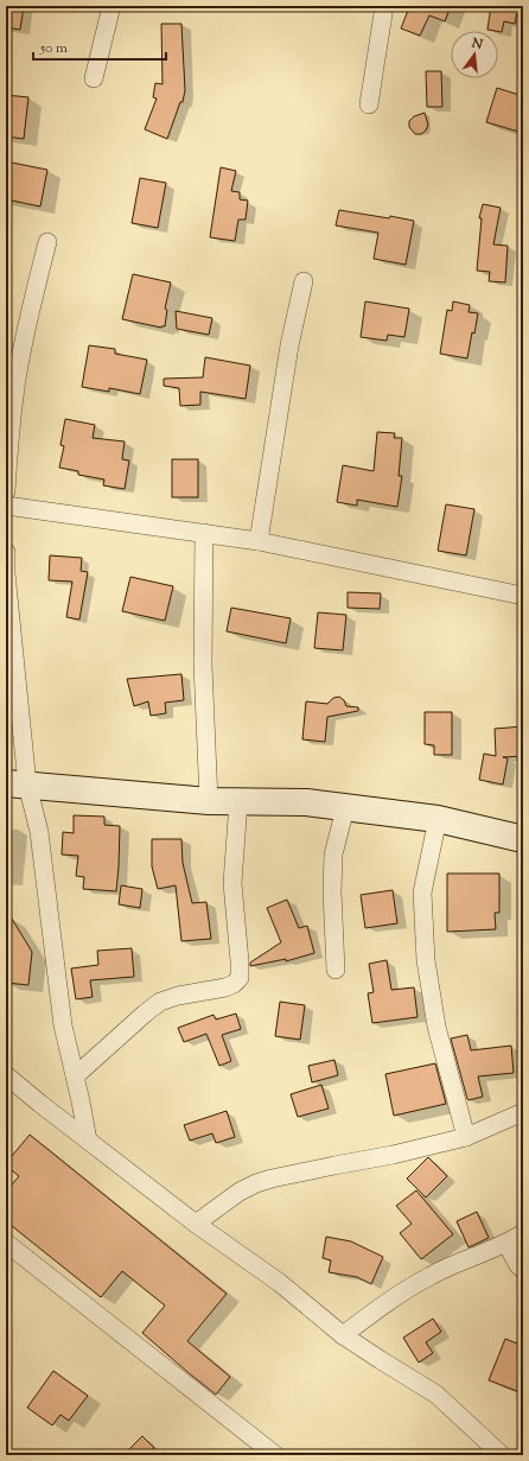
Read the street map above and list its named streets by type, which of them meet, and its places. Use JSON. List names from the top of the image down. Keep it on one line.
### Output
{"scale_bar":"50 m","north":"top"}
